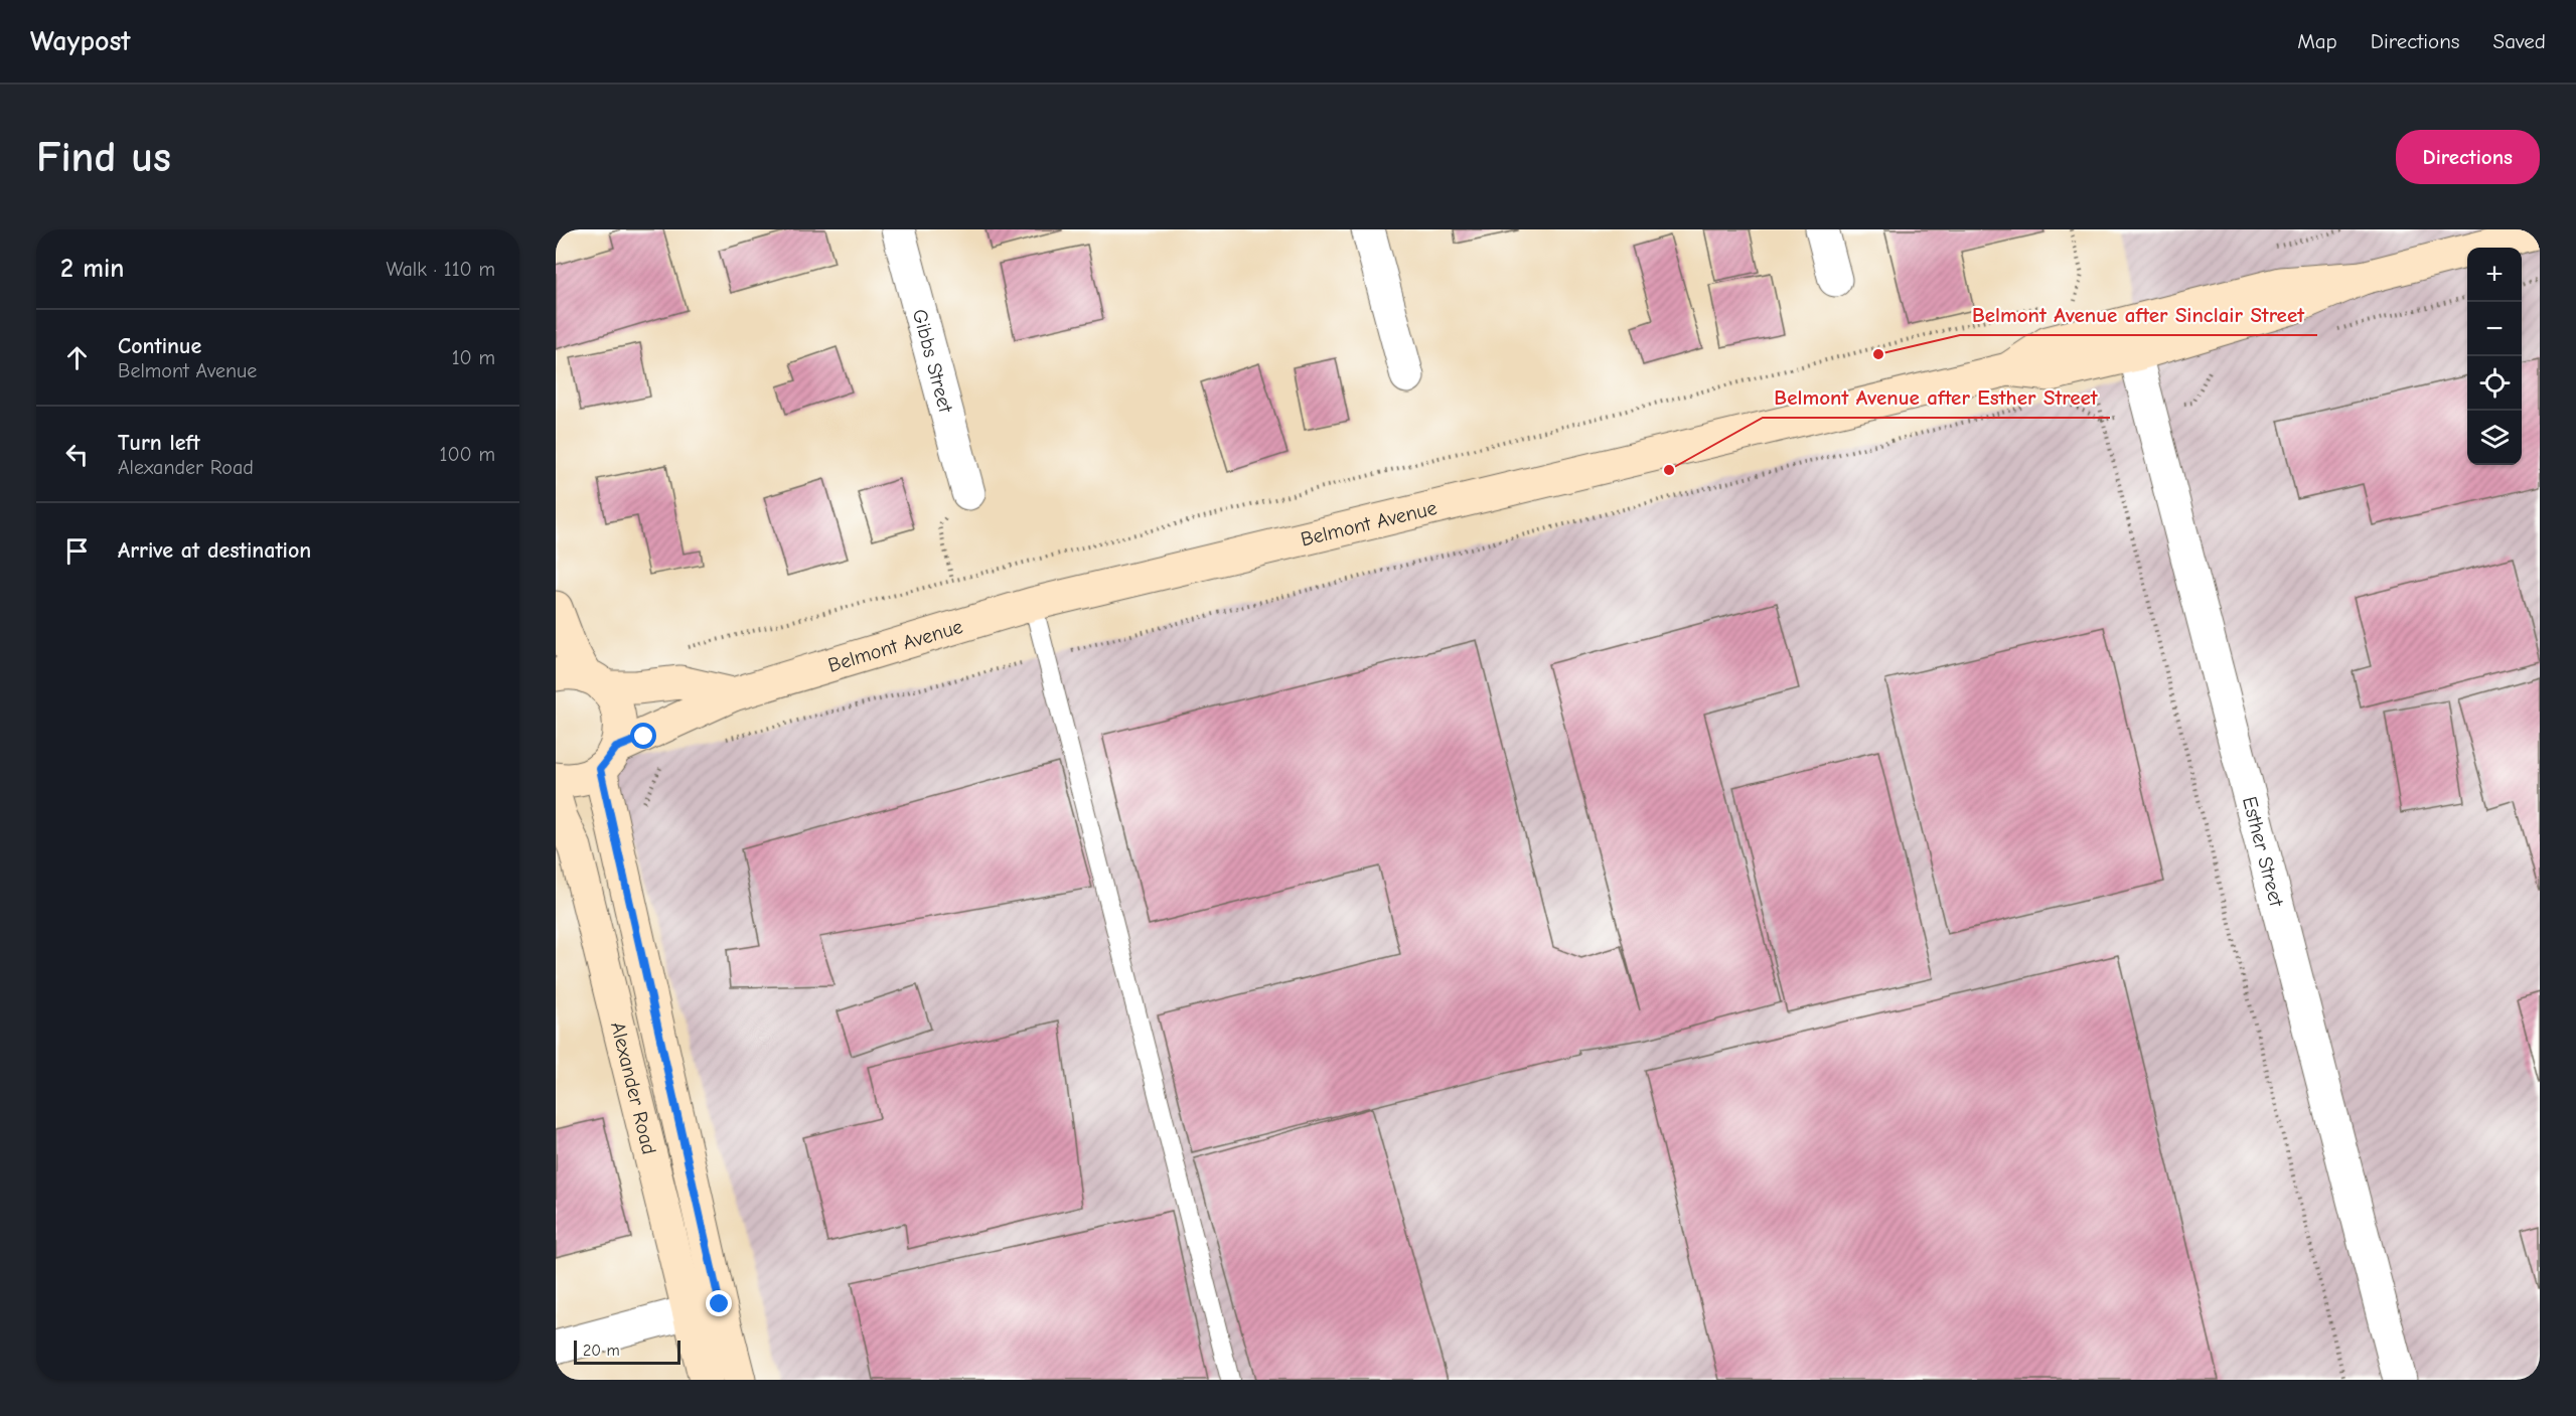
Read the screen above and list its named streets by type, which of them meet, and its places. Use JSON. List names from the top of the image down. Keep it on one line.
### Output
{"streets":{"main road":["Belmont Avenue","Alexander Road"],"street":["Gibbs Street","Esther Street"]},"crossings":[["Belmont Avenue","Esther Street"],["Belmont Avenue","Alexander Road"]],"places":["Belmont Avenue after Sinclair Street","Belmont Avenue after Esther Street"],"scale_bar":"20 m","page":{"header":"Waypost","nav":["Map","Directions","Saved"],"buttons":"Directions","title":"Find us","heading":["2 min","Walk · 110 m"],"map_buttons":["+","−"],"list":[["Continue","Belmont Avenue","10 m"],["Turn left","Alexander Road","100 m"],"Arrive at destination"],"scale":"20 m"}}
